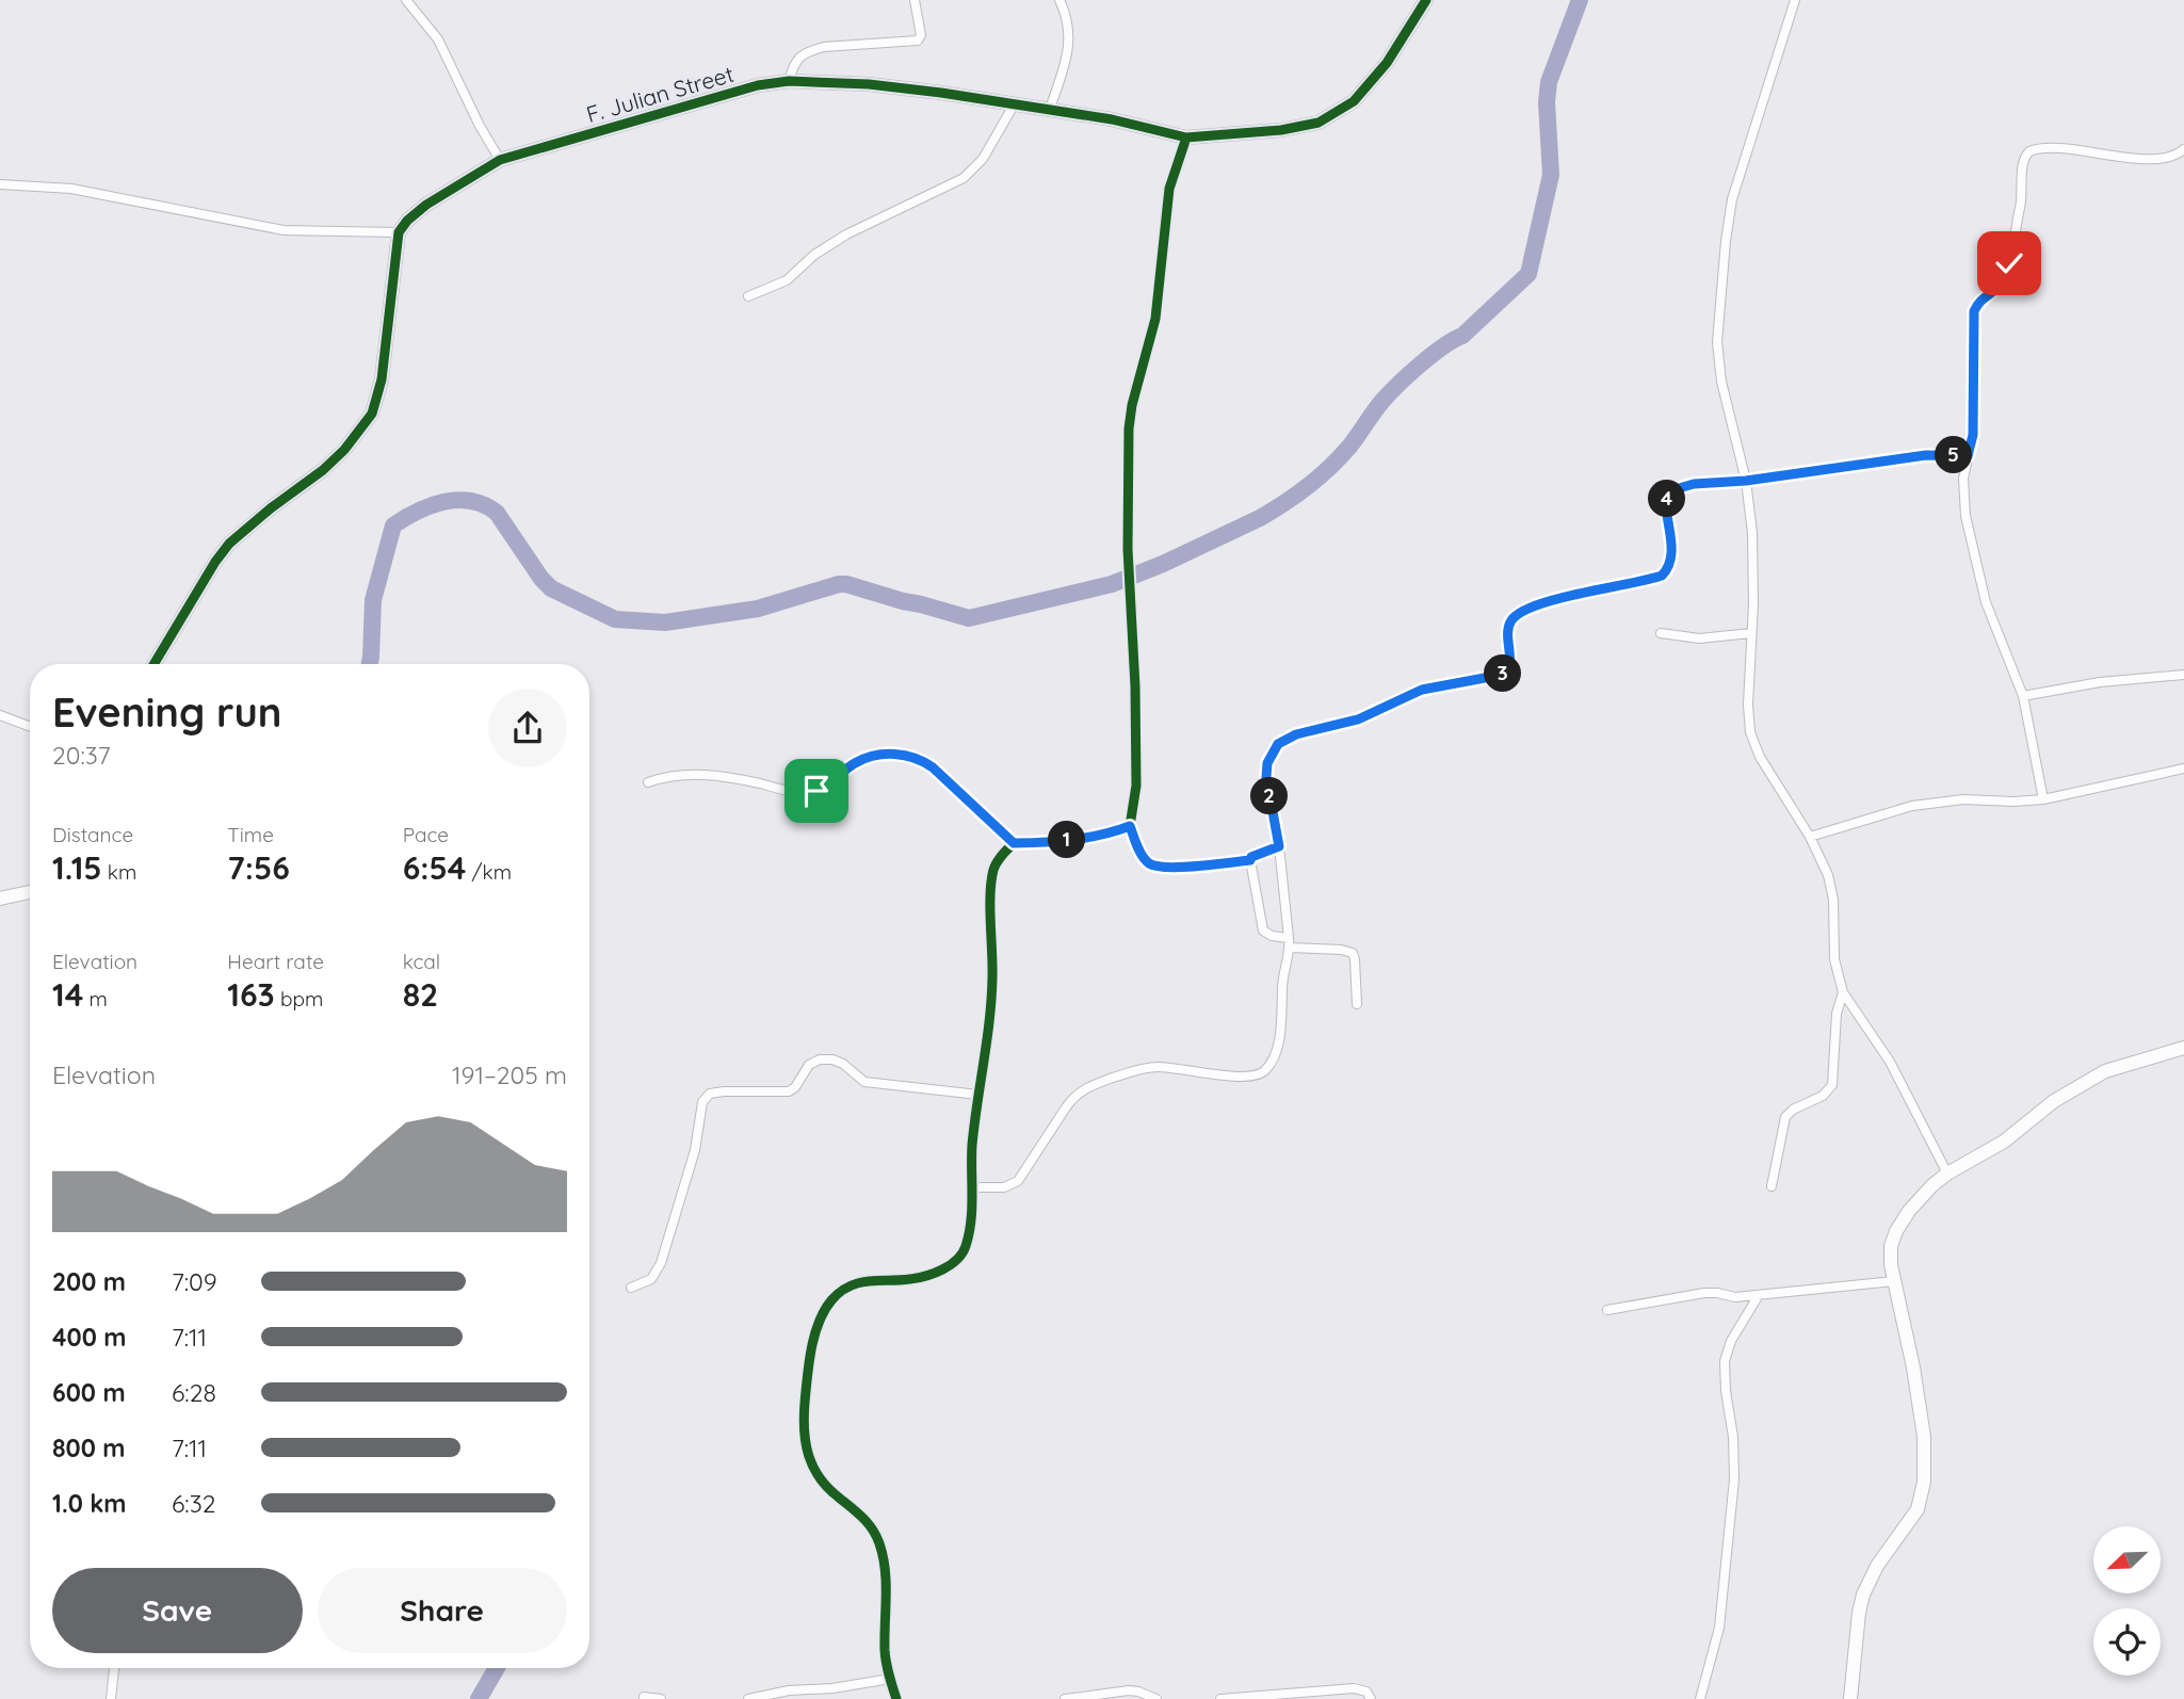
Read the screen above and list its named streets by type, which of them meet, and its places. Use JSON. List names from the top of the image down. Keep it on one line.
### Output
{"streets":{"street":["F. Julian Street"]},"north":"bottom left","page":{"pins":["5","4","3","2","1"],"heading":["Evening run","20:37"],"stats":[["Distance","1.15 km"],["Time","7:56"],["Pace","6:54 /km"],["Elevation","14 m"],["Heart rate","163 bpm"],["kcal","82"]],"chart":["Elevation","191–205 m"],"list":[{"name":"200 m","note":"7:09"},{"name":"400 m","note":"7:11"},{"name":"600 m","note":"6:28"},{"name":"800 m","note":"7:11"},{"name":"1.0 km","note":"6:32"}],"buttons":["Save","Share"]}}
